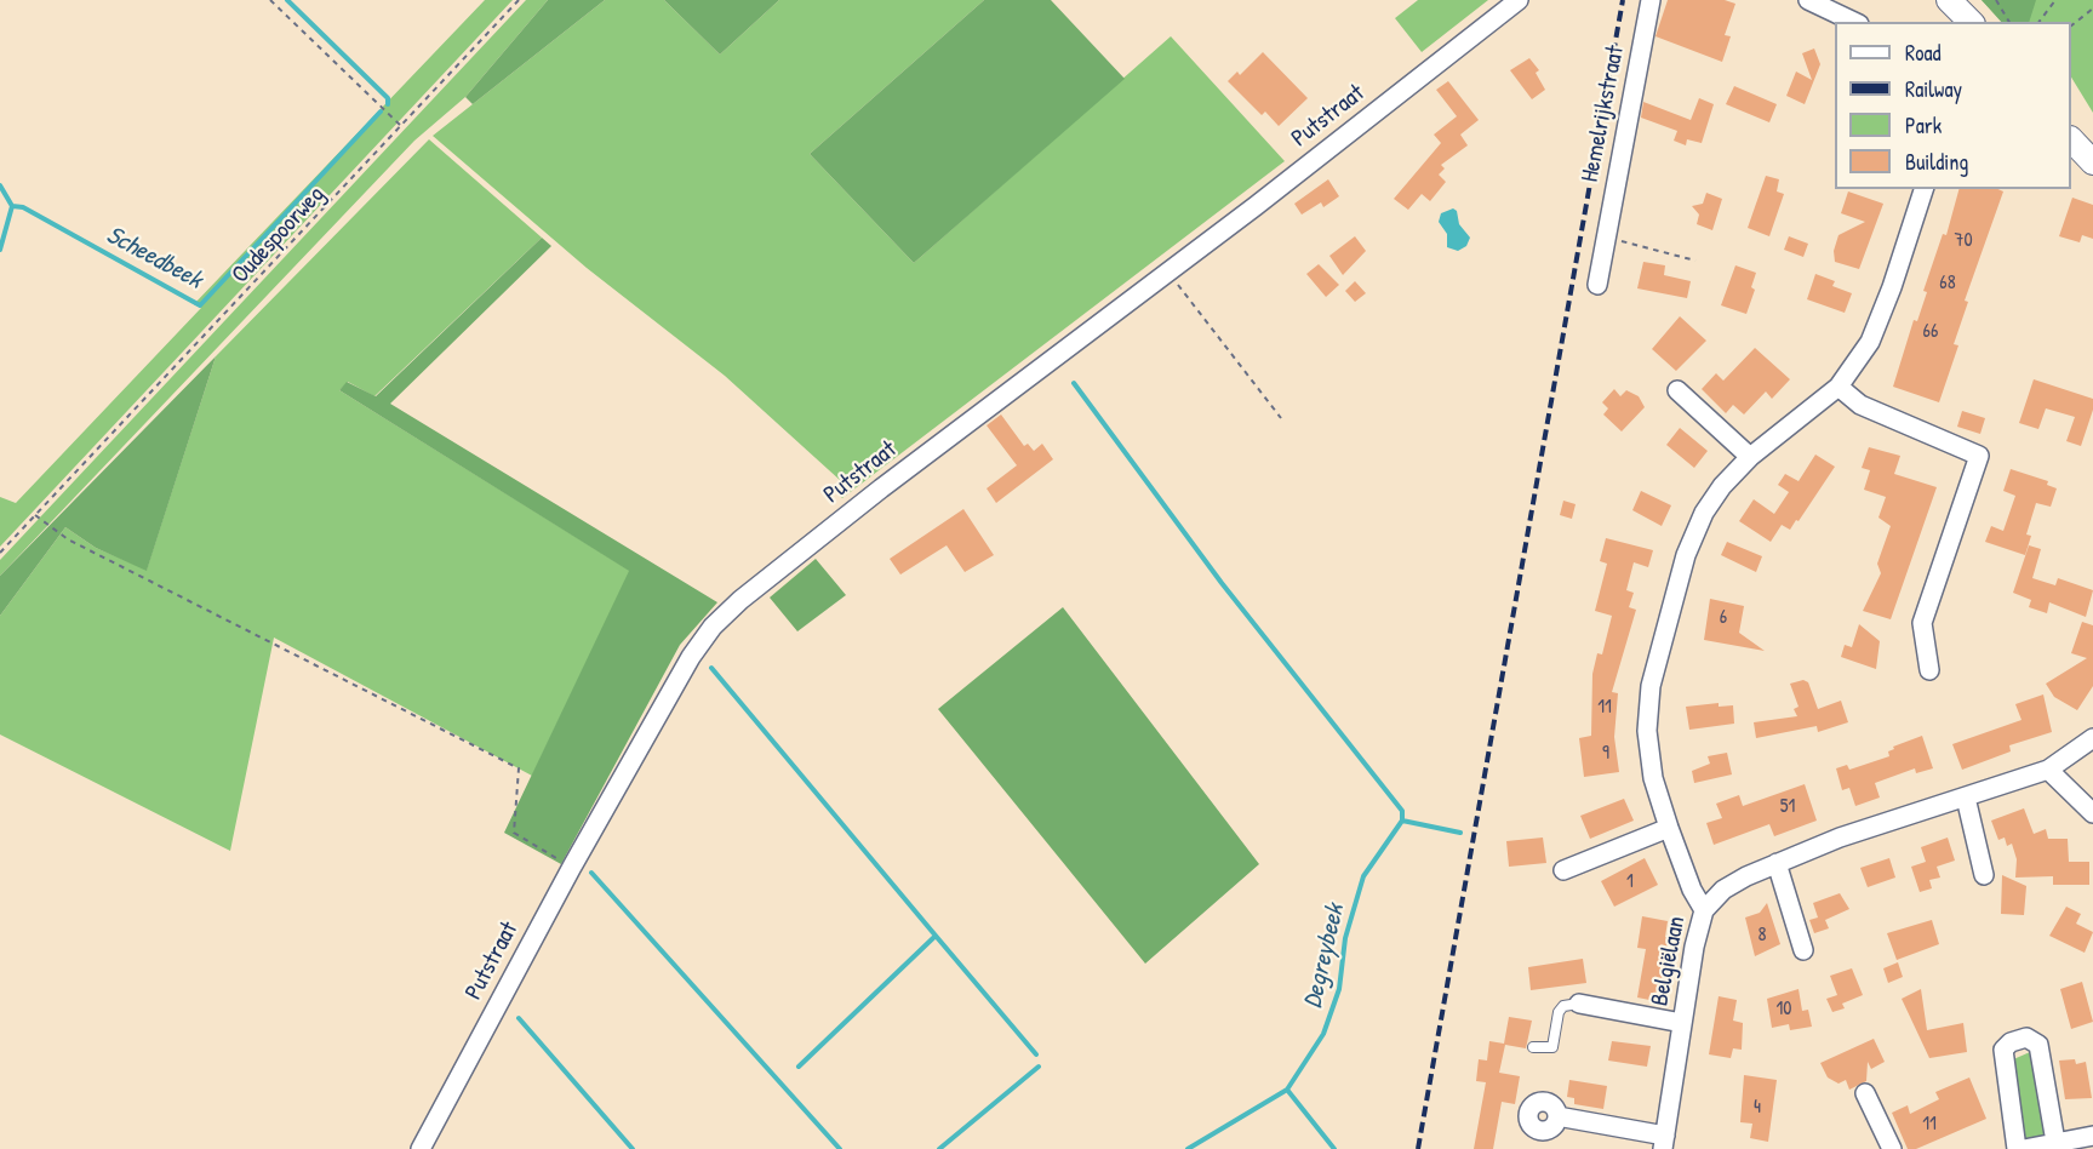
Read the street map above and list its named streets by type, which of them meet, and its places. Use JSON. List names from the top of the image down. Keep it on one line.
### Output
{"streets":{"street":["Hemelrijkstraat","Putstraat","Belgiëlaan"],"path":["Oudespoorweg"]},"water":["Scheedbeek","Degreybeek"],"house_numbers":["70","68","66","6","11","9","51","1","8","10","4","11"],"legend":["Road","Railway","Park","Building"]}
